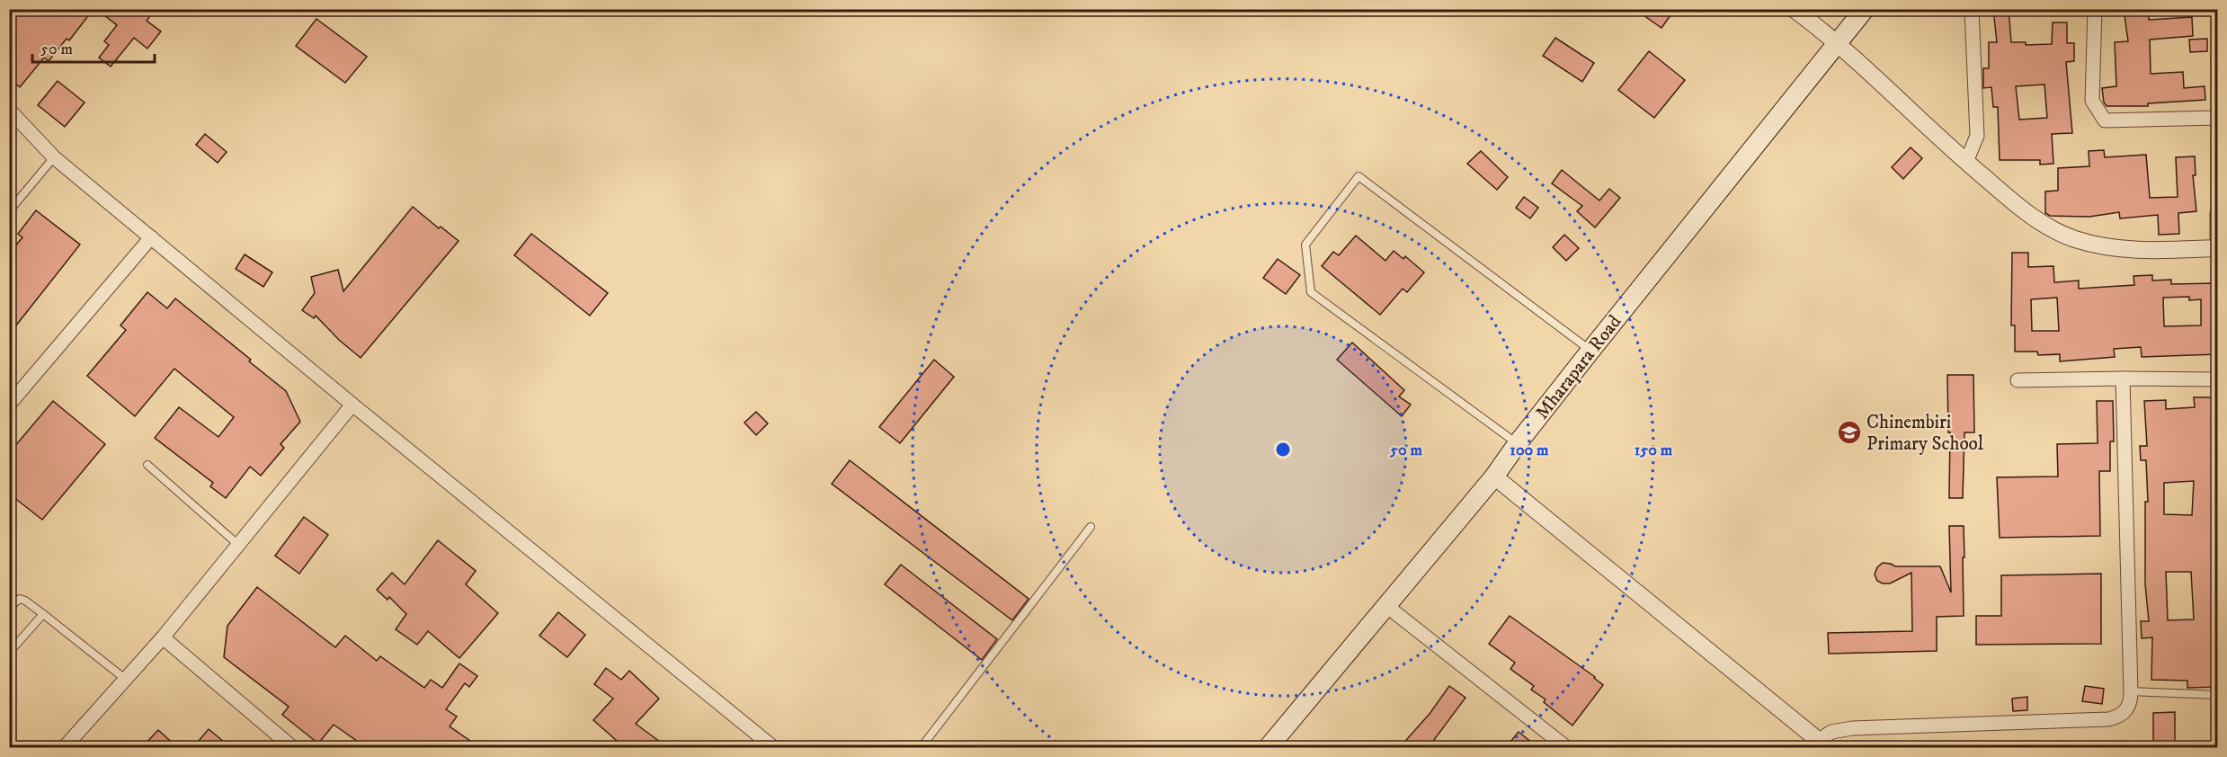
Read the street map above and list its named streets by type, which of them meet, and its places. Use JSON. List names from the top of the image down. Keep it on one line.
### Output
{"streets":{"main road":["Mharapara Road"]},"places":{"school or university":["Chinembiri Primary School"]},"scale_bar":"50 m","rings":["50 m","100 m","150 m"]}
